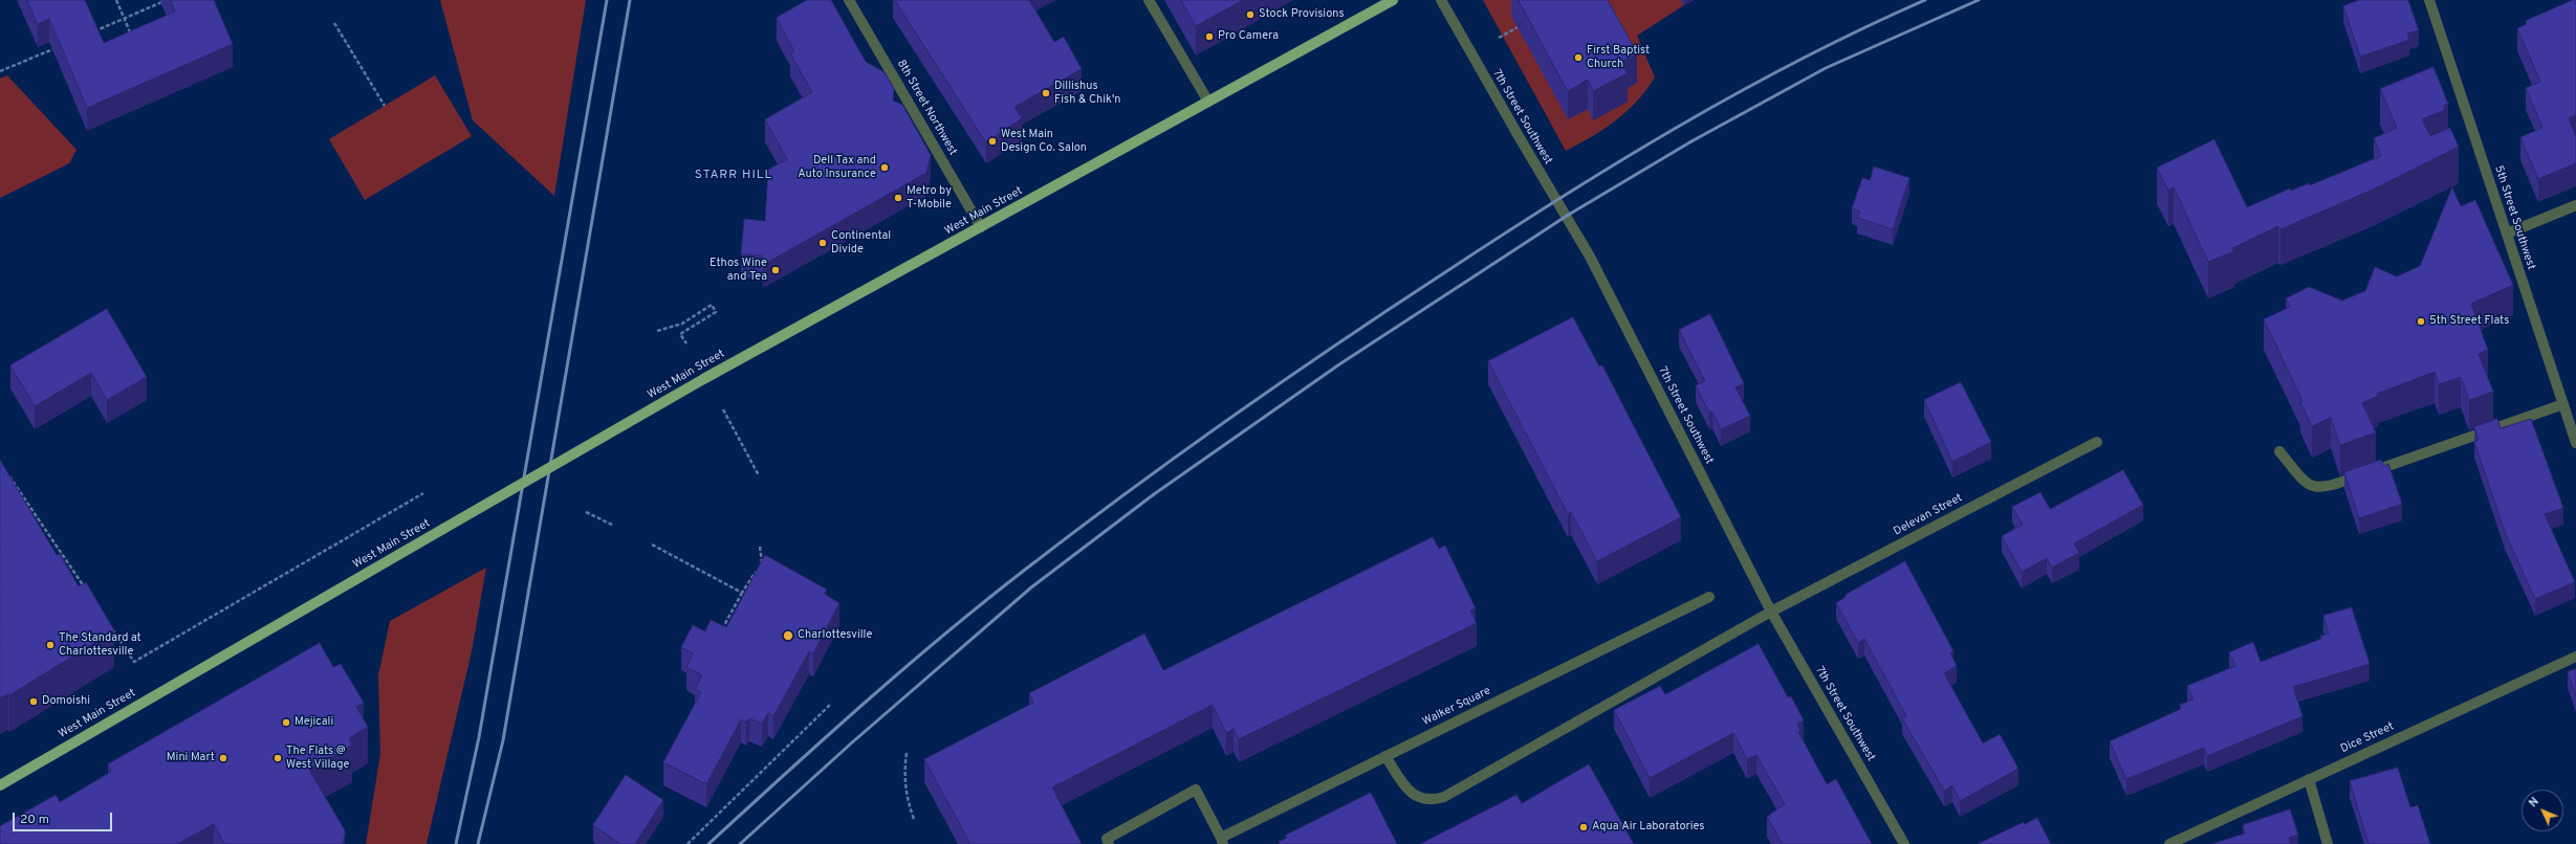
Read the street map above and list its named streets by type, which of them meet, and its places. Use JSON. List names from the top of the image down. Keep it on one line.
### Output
{"streets":{"main road":["West Main Street"],"street":["8th Street Northwest","7th Street Southwest","5th Street Southwest","Delevan Street","Walker Square","Dice Street"]},"crossings":[["8th Street Northwest","West Main Street"],["7th Street Southwest","Delevan Street"],["Delevan Street","Walker Square"]],"districts":["STARR HILL"],"places":["Stock Provisions","Pro Camera","First Baptist Church","Dillishus Fish & Chik'n","West Main Design Co. Salon","Dell Tax and Auto Insurance","Metro by T-Mobile","Continental Divide","Ethos Wine and Tea","5th Street Flats","Charlottesville","The Standard at Charlottesville","Domoishi","Mejicali","Mini Mart","The Flats @ West Village","Aqua Air Laboratories"],"scale_bar":"20 m","north":"top left"}
